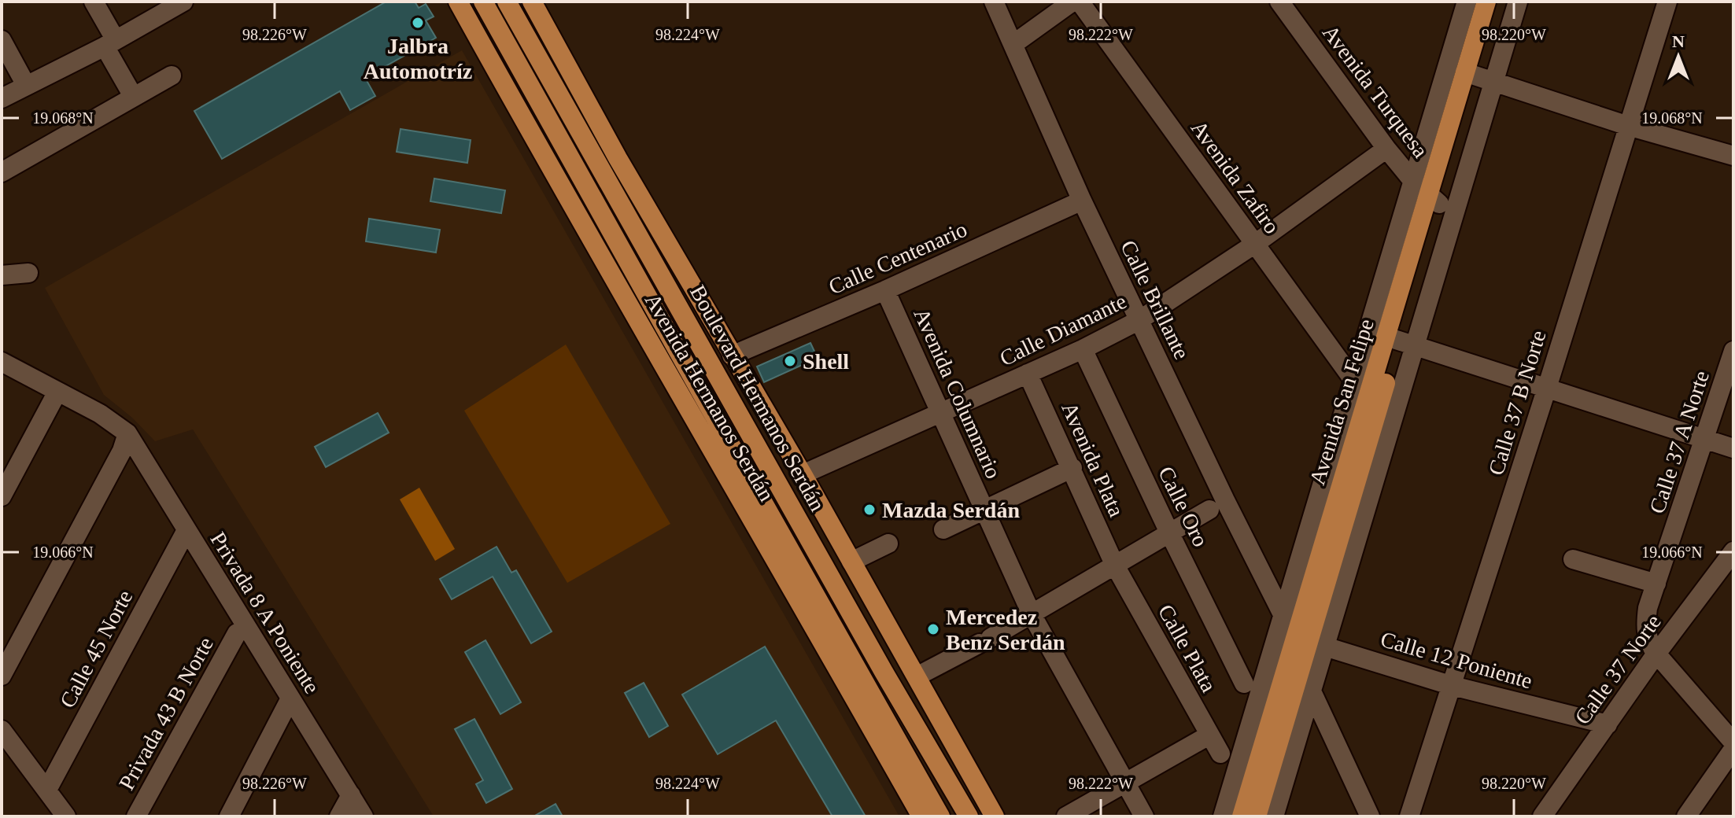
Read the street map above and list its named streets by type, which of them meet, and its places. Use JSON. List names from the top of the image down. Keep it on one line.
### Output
{"streets":{"main road":["Avenida Hermanos Serdán","Boulevard Hermanos Serdán","Avenida San Felipe"],"street":["Avenida Turquesa","Avenida Zafiro","Calle Centenario","Calle Brillante","Calle Diamante","Avenida Columnario","Calle 37 B Norte","Calle 37 A Norte","Avenida Plata","Calle Oro","Privada 8 A Poniente","Calle Plata","Calle 45 Norte","Calle 12 Poniente","Calle 37 Norte","Privada 43 B Norte"]},"crossings":[["Avenida Turquesa","Calle Diamante"],["Avenida Turquesa","Avenida San Felipe"],["Avenida Zafiro","Calle Diamante"],["Avenida Zafiro","Avenida San Felipe"],["Calle Centenario","Calle Brillante"],["Calle Centenario","Avenida Columnario"],["Calle Centenario","Avenida Hermanos Serdán"],["Calle Brillante","Calle Diamante"],["Calle Brillante","Avenida San Felipe"],["Calle Diamante","Avenida Columnario"],["Calle Diamante","Avenida Hermanos Serdán"],["Calle Diamante","Avenida Plata"],["Calle Diamante","Calle Oro"],["Avenida San Felipe","Calle 12 Poniente"],["Calle 37 B Norte","Calle 12 Poniente"],["Calle 37 A Norte","Calle 37 Norte"],["Avenida Plata","Calle Plata"],["Privada 8 A Poniente","Calle 45 Norte"],["Calle 12 Poniente","Calle 37 Norte"]],"places":["Jalbra Automotríz","Shell","Mazda Serdán","Mercedez Benz Serdán"],"north":"top","coordinates":["98.226°W","98.224°W","98.222°W","98.220°W","19.068°N","19.066°N"]}
